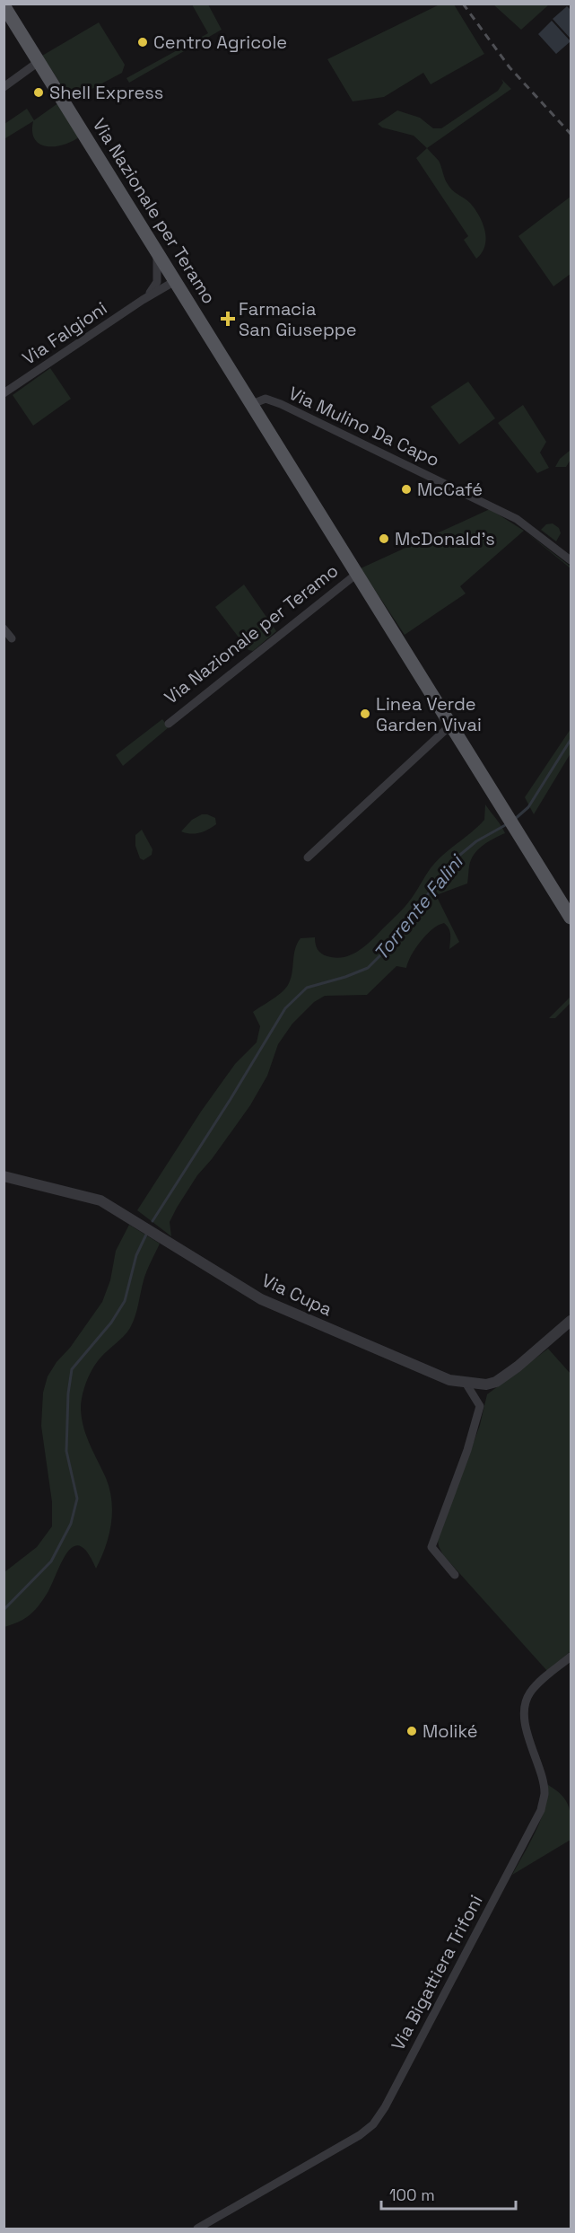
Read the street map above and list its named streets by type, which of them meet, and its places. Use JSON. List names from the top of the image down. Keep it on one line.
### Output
{"streets":{"main road":["Via Nazionale per Teramo"],"street":["Via Falgioni","Via Mulino Da Capo","Via Cupa","Via Bigattiera Trifoni"]},"crossings":[["Via Nazionale per Teramo","Via Falgioni"],["Via Nazionale per Teramo","Via Mulino Da Capo"]],"water":["Torrente Falini"],"places":{"other":["Centro Agricole","Shell Express","McCafé","McDonald's","Linea Verde Garden Vivai","Moliké"],"health":["Farmacia San Giuseppe"]},"scale_bar":"100 m"}
